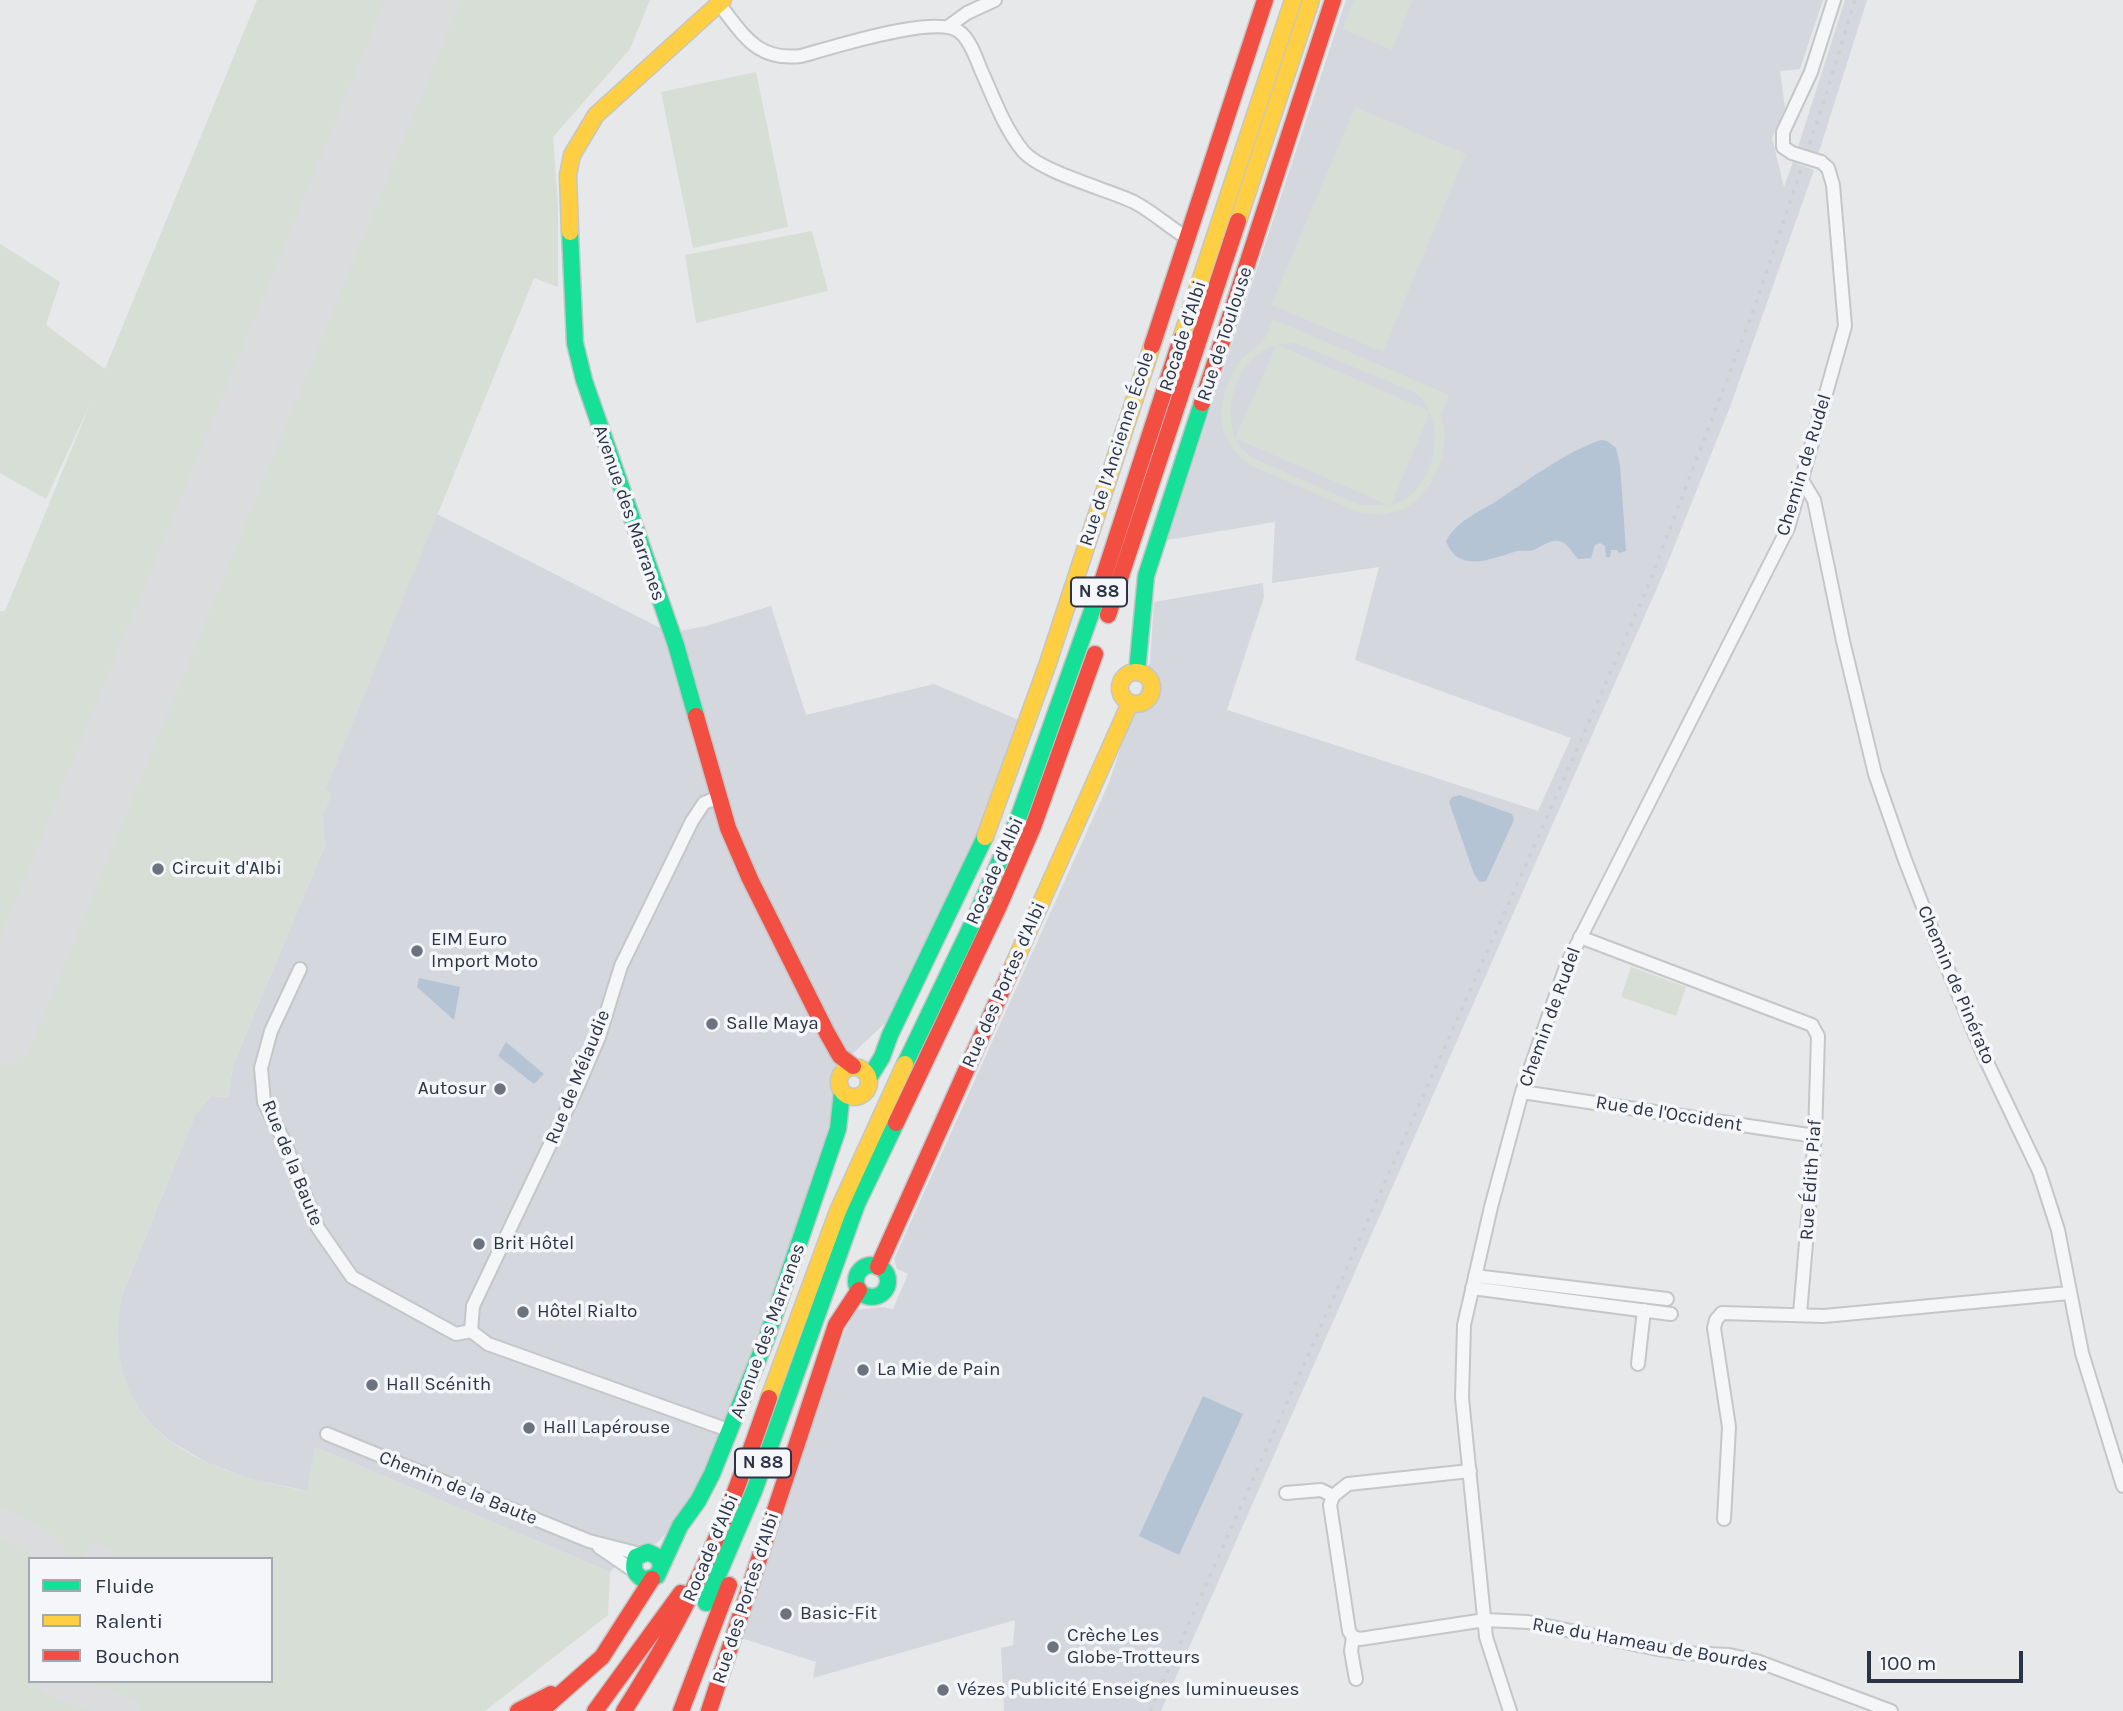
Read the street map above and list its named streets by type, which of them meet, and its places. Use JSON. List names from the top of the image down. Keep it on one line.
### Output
{"streets":{"main road":["Rue de Toulouse","Rocade d'Albi","Rue de l’Ancienne École","Avenue des Marranes","N 88","Rue des Portes d'Albi"],"street":["Chemin de Rudel","Chemin de Pinérato","Rue de Mélaudie","Rue de l'Occident","Rue de la Baute","Rue Édith Piaf","Chemin de la Baute","Rue du Hameau de Bourdes"]},"crossings":[["Rue de Toulouse","Rue des Portes d'Albi"],["Rue de l’Ancienne École","Avenue des Marranes"],["Chemin de Rudel","Chemin de Pinérato"],["Chemin de Rudel","Rue de l'Occident"],["Chemin de Rudel","Rue Édith Piaf"],["Chemin de Rudel","Rue du Hameau de Bourdes"],["Avenue des Marranes","Rue de Mélaudie"],["Avenue des Marranes","Rue de la Baute"],["Avenue des Marranes","Chemin de la Baute"],["Rue de Mélaudie","Rue de la Baute"],["Rue de l'Occident","Rue Édith Piaf"]],"places":["Circuit d'Albi","EIM Euro Import Moto","Salle Maya","Autosur","Brit Hôtel","Hôtel Rialto","La Mie de Pain","Hall Scénith","Hall Lapérouse","Basic-Fit","Crèche Les Globe-Trotteurs","Vézes Publicité Enseignes luminueuses"],"legend":["Fluide","Ralenti","Bouchon"],"scale_bar":"100 m"}
